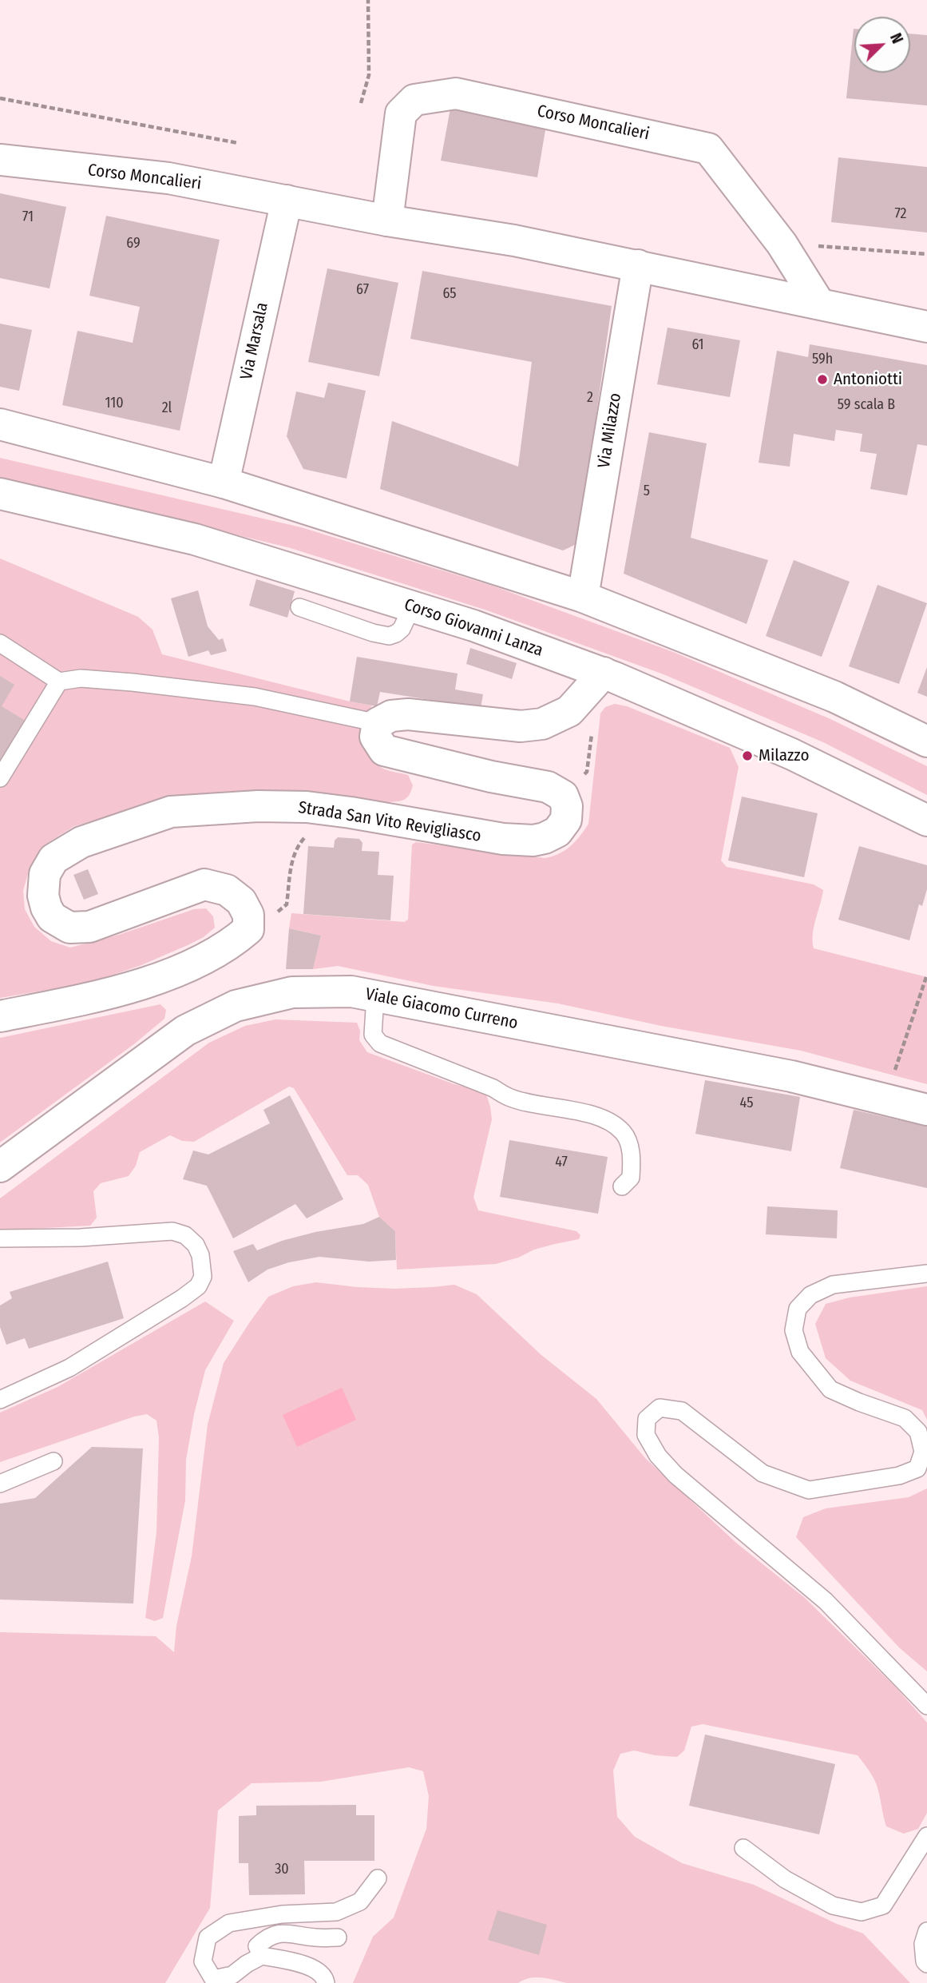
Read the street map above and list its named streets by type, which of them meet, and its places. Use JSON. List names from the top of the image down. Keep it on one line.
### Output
{"streets":{"street":["Corso Moncalieri","Via Marsala","Via Milazzo","Corso Giovanni Lanza","Strada San Vito Revigliasco","Viale Giacomo Curreno"]},"crossings":[["Corso Moncalieri","Via Marsala"],["Corso Moncalieri","Via Milazzo"]],"places":["Antoniotti","Milazzo"],"house_numbers":["72","71","69","67","65","61","59h","2","110","59 scala B","2l","5","45","47","30"],"north":"top right"}
